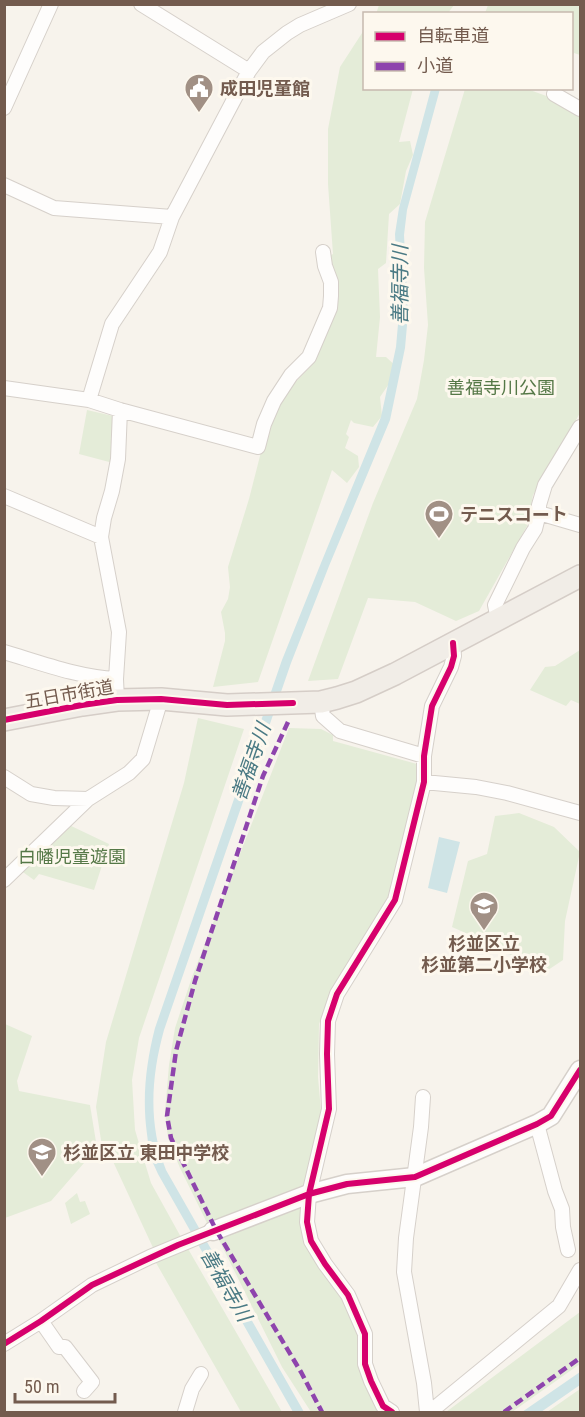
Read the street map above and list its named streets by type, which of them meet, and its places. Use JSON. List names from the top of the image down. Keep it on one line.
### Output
{"streets":{"main road":["五日市街道"]},"water":["善福寺川"],"parks":["善福寺川公園","白幡児童遊園"],"places":{"public building":["成田児童館"],"sports":["テニスコート"],"school or university":["杉並区立 杉並第二小学校","杉並区立 東田中学校"]},"legend":["自転車道","小道"],"scale_bar":"50 m"}
